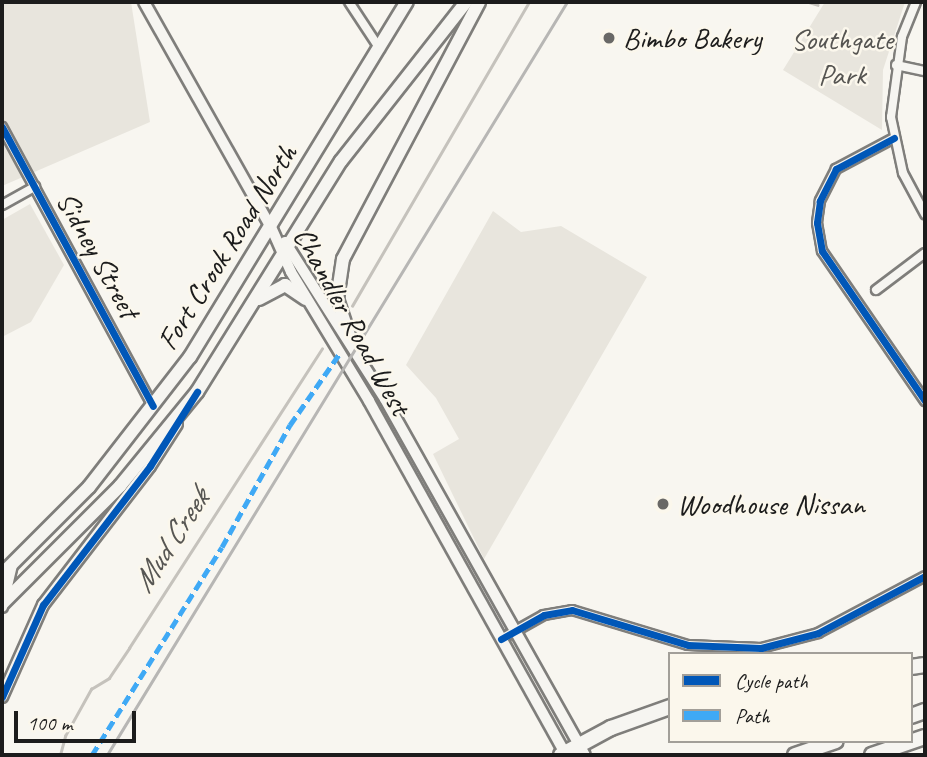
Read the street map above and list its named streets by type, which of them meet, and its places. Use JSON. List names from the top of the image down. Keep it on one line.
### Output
{"streets":{"main road":["Fort Crook Road North","Chandler Road West"],"street":["Sidney Street"]},"crossings":[["Fort Crook Road North","Sidney Street"],["Fort Crook Road North","Chandler Road West"]],"water":["Mud Creek"],"parks":["Southgate Park"],"places":["Bimbo Bakery","Woodhouse Nissan"],"legend":["Cycle path","Path"],"scale_bar":"100 m"}
